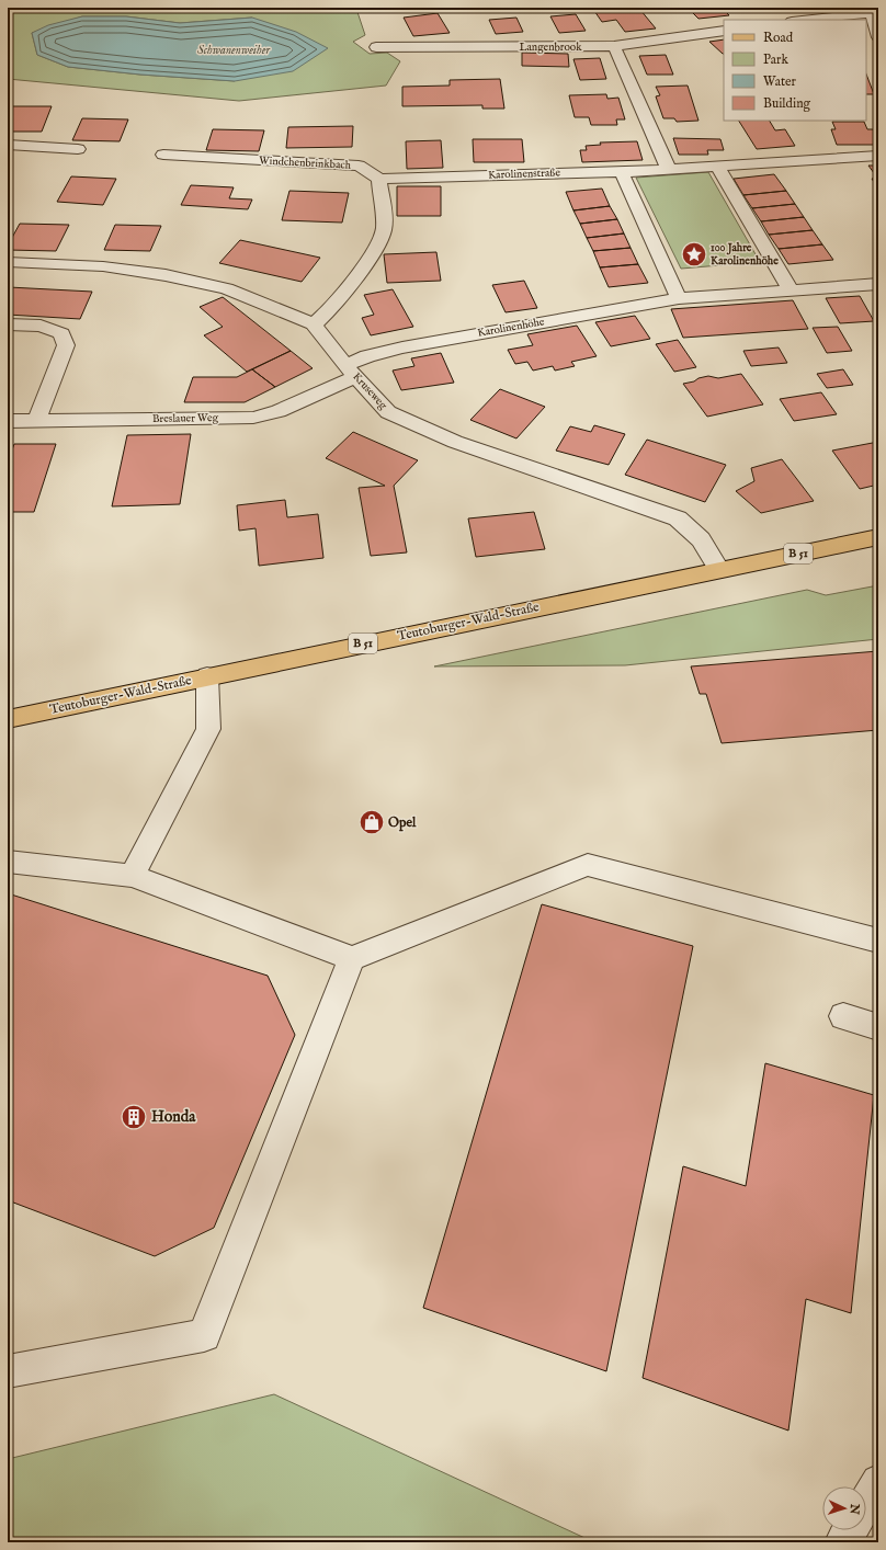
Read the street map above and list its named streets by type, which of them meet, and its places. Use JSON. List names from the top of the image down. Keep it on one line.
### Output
{"streets":{"main road":["B 51","Teutoburger-Wald-Straße"],"street":["Langenbrook","Windchenbrinkbach","Karolinenstraße","Karolinenhöhe","Kruseweg","Breslauer Weg"]},"crossings":[["Windchenbrinkbach","Karolinenstraße"],["Karolinenhöhe","Kruseweg"],["Karolinenhöhe","Breslauer Weg"],["Kruseweg","Breslauer Weg"],["Kruseweg","Teutoburger-Wald-Straße"]],"water":["Schwanenweiher"],"places":{"place":["100 Jahre Karolinenhöhe"],"shop":["Opel"],"building":["Honda"]},"legend":["Road","Park","Water","Building"],"north":"right"}
